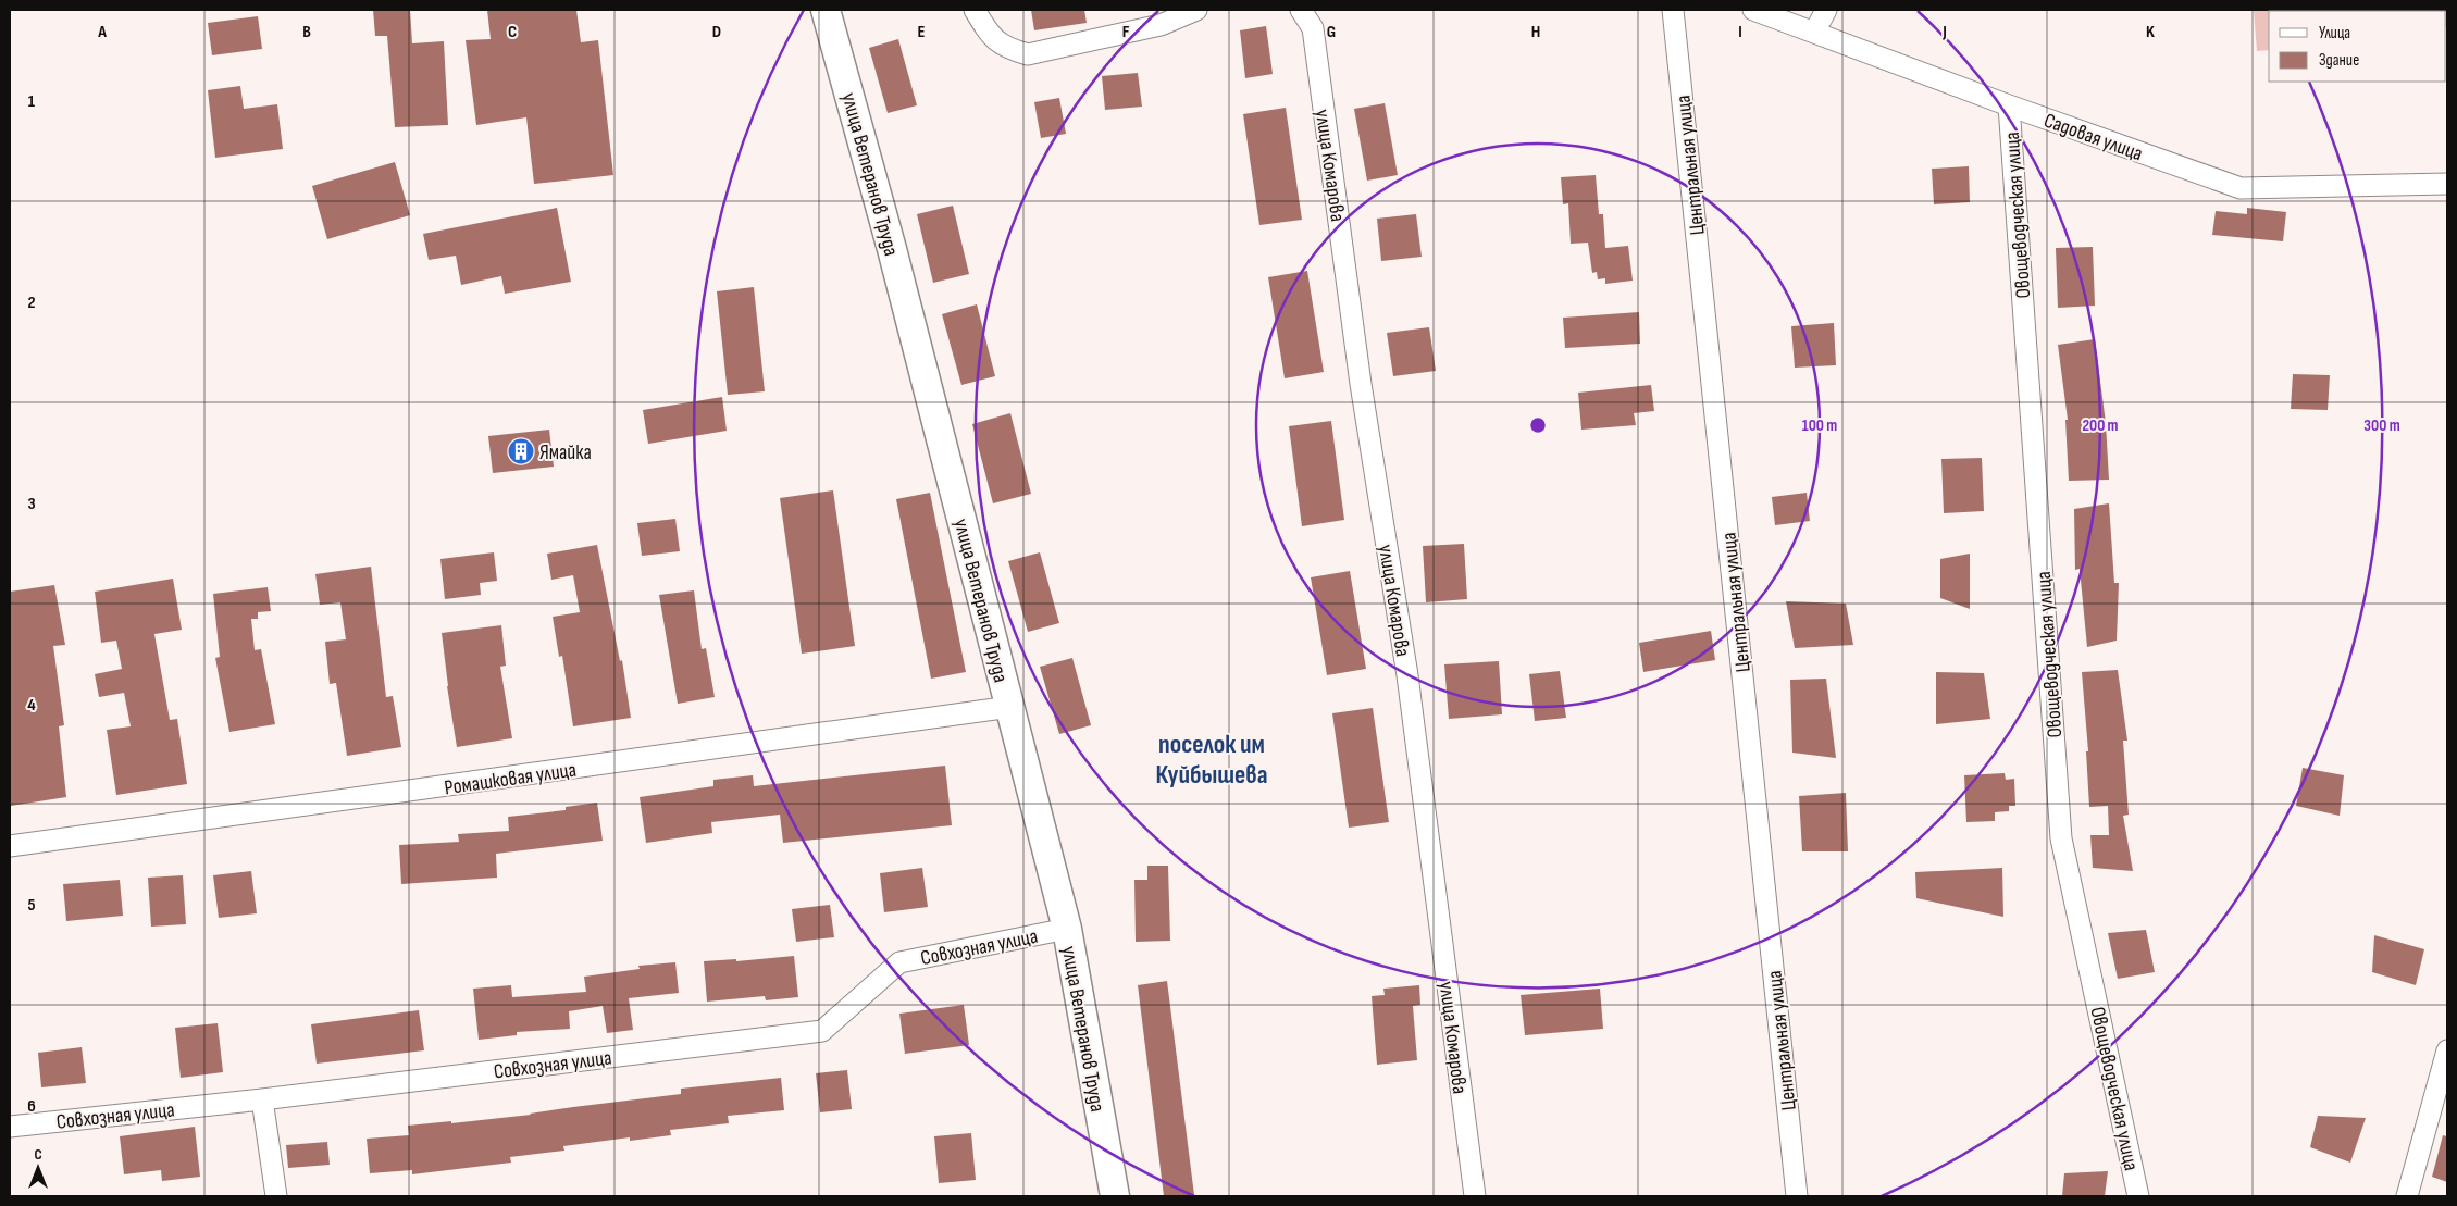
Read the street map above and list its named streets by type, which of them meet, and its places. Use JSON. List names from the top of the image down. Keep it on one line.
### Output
{"streets":{"street":["Садовая улица","улица Комарова","Центральная улица","улица Ветеранов Труда","Овощеводческая улица","Ромашковая улица","Совхозная улица"]},"crossings":[["Садовая улица","Овощеводческая улица"],["улица Ветеранов Труда","Ромашковая улица"],["улица Ветеранов Труда","Совхозная улица"]],"districts":["поселок им Куйбышева"],"places":{"building":["Ямайка"]},"legend":["Улица","Здание"],"north":"top","grid":{"columns":["A","B","C","D","E","F","G","H","I","J","K"],"rows":["1","2","3","4","5","6"]},"rings":["100 m","200 m","300 m"]}
